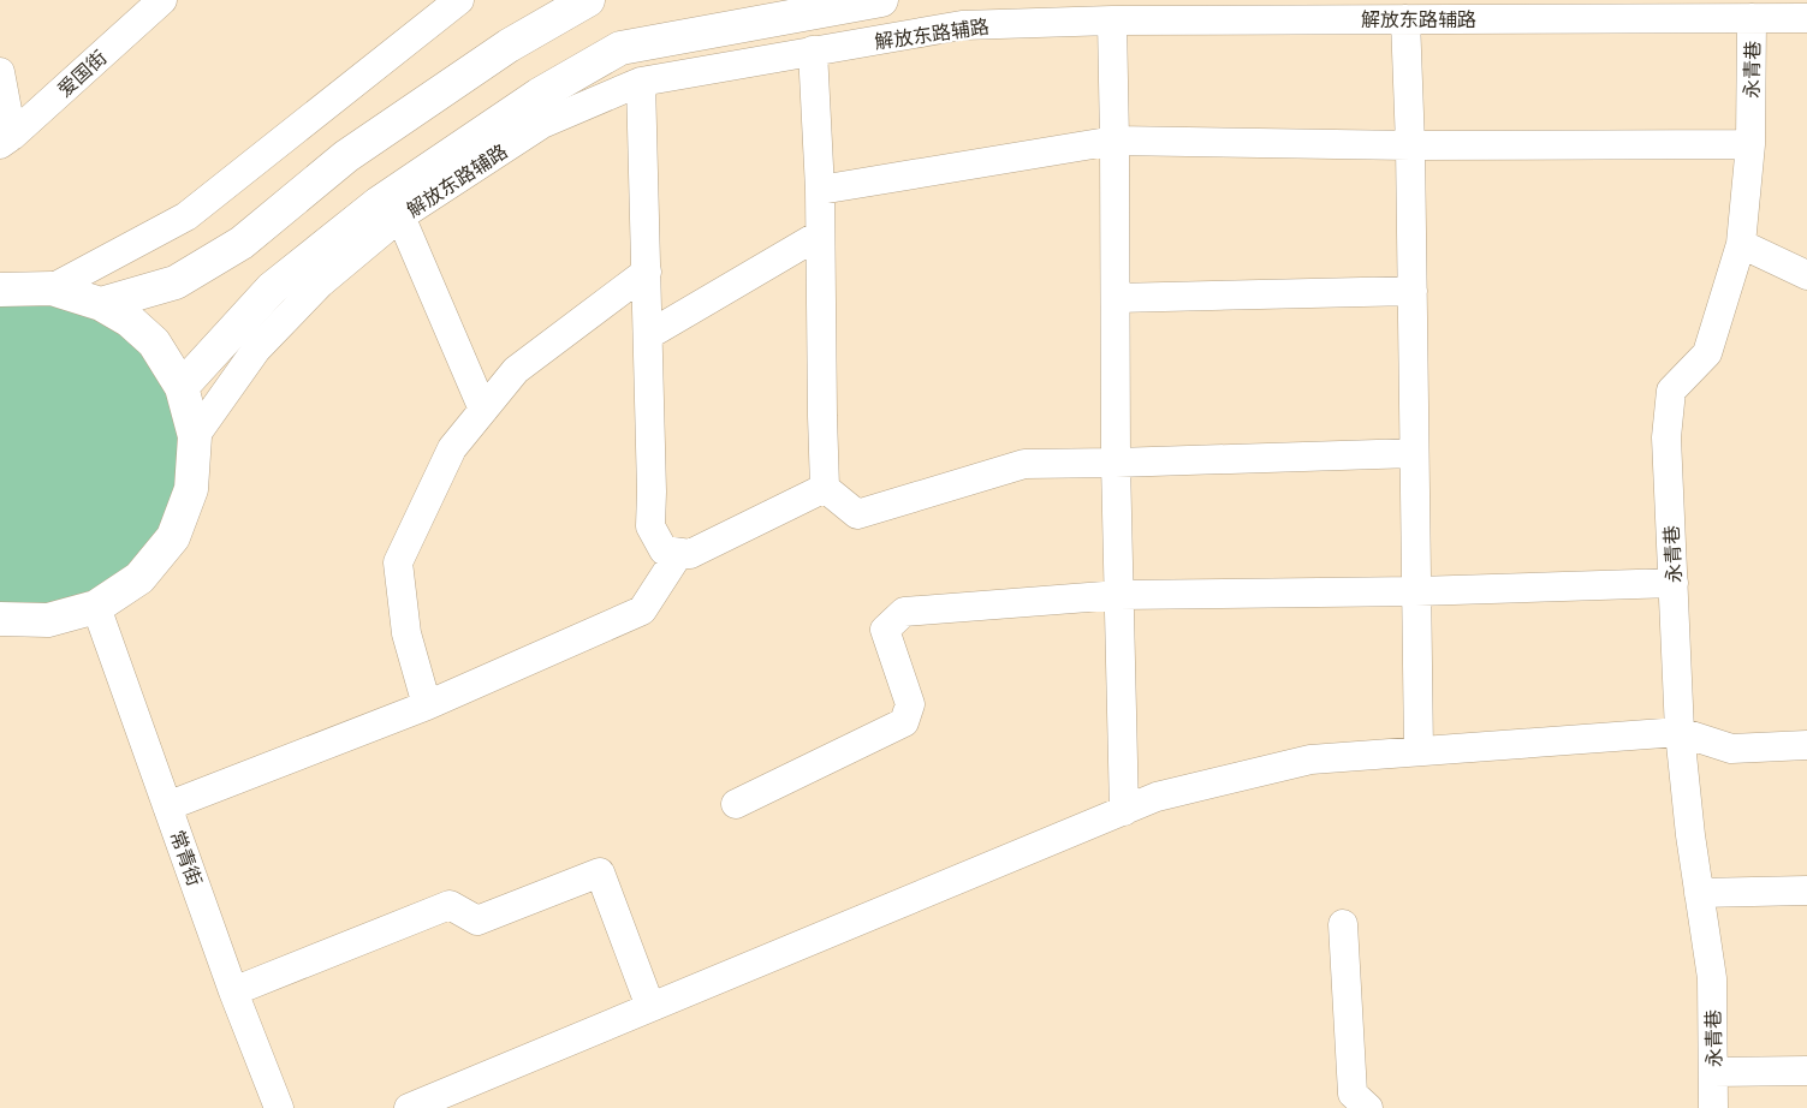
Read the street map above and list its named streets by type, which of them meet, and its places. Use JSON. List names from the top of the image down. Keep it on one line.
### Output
{"streets":{"street":["解放东路辅路","永青巷","爱国街","常青街"]},"crossings":[["解放东路辅路","永青巷"]]}
